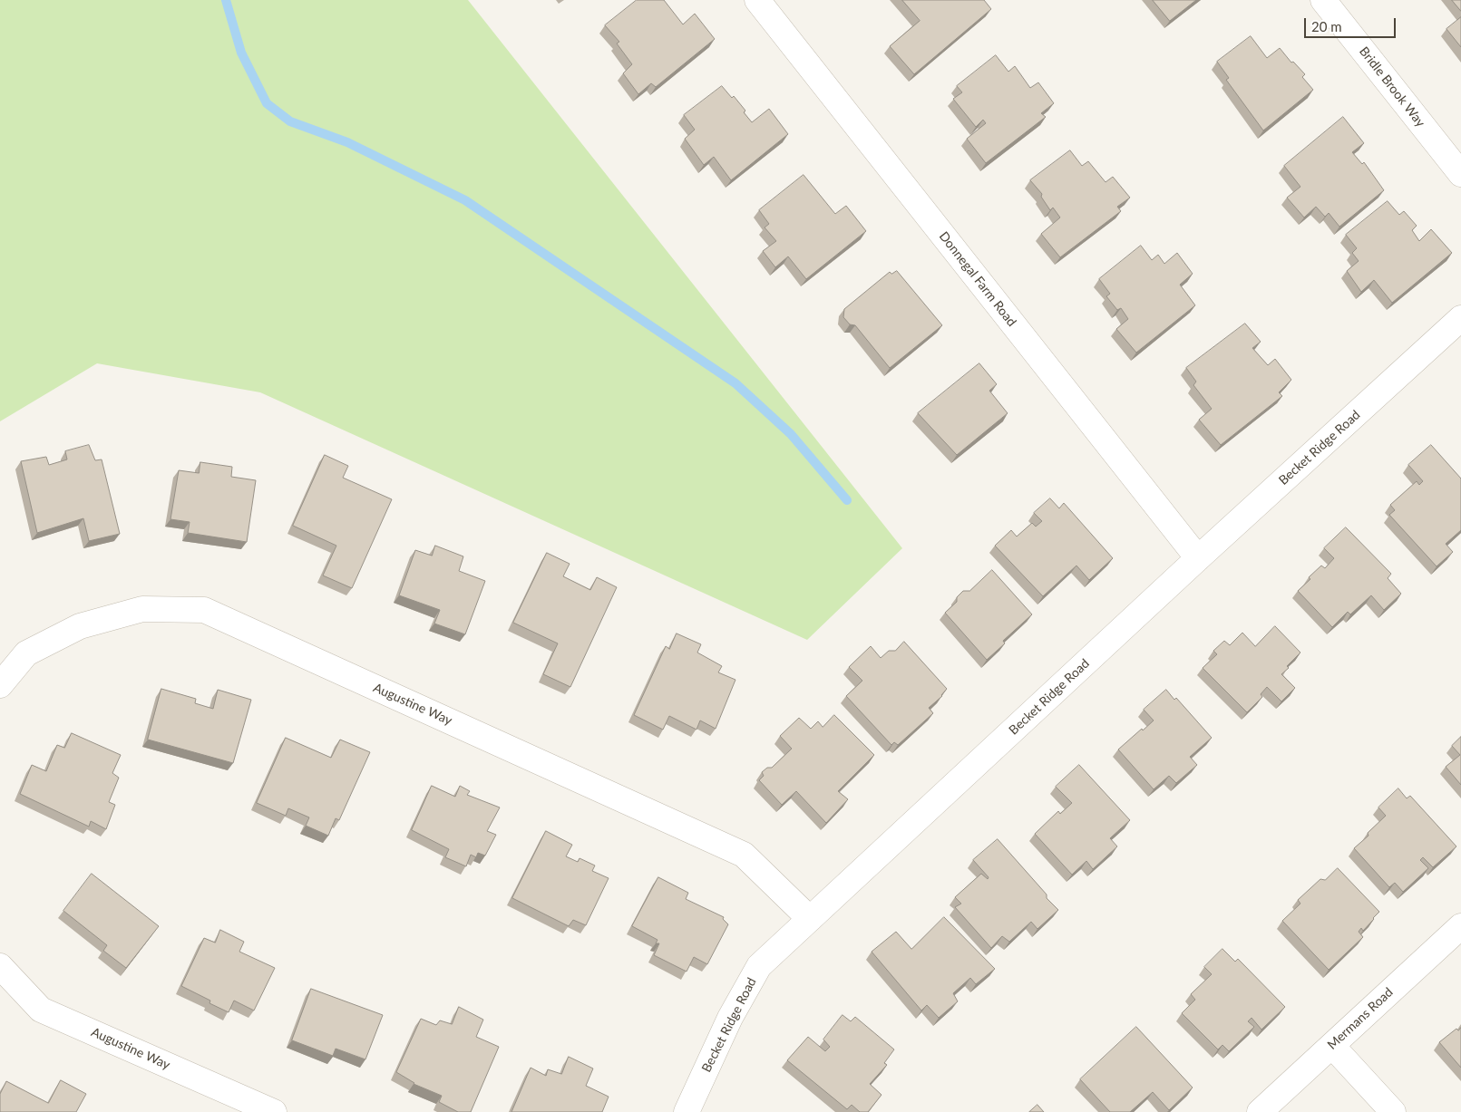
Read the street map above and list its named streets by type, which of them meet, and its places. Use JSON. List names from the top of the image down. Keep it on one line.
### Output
{"streets":{"street":["Bridle Brook Way","Donnegal Farm Road","Becket Ridge Road","Augustine Way","Mermans Road"]},"crossings":[["Donnegal Farm Road","Becket Ridge Road"],["Becket Ridge Road","Augustine Way"]],"scale_bar":"20 m"}
